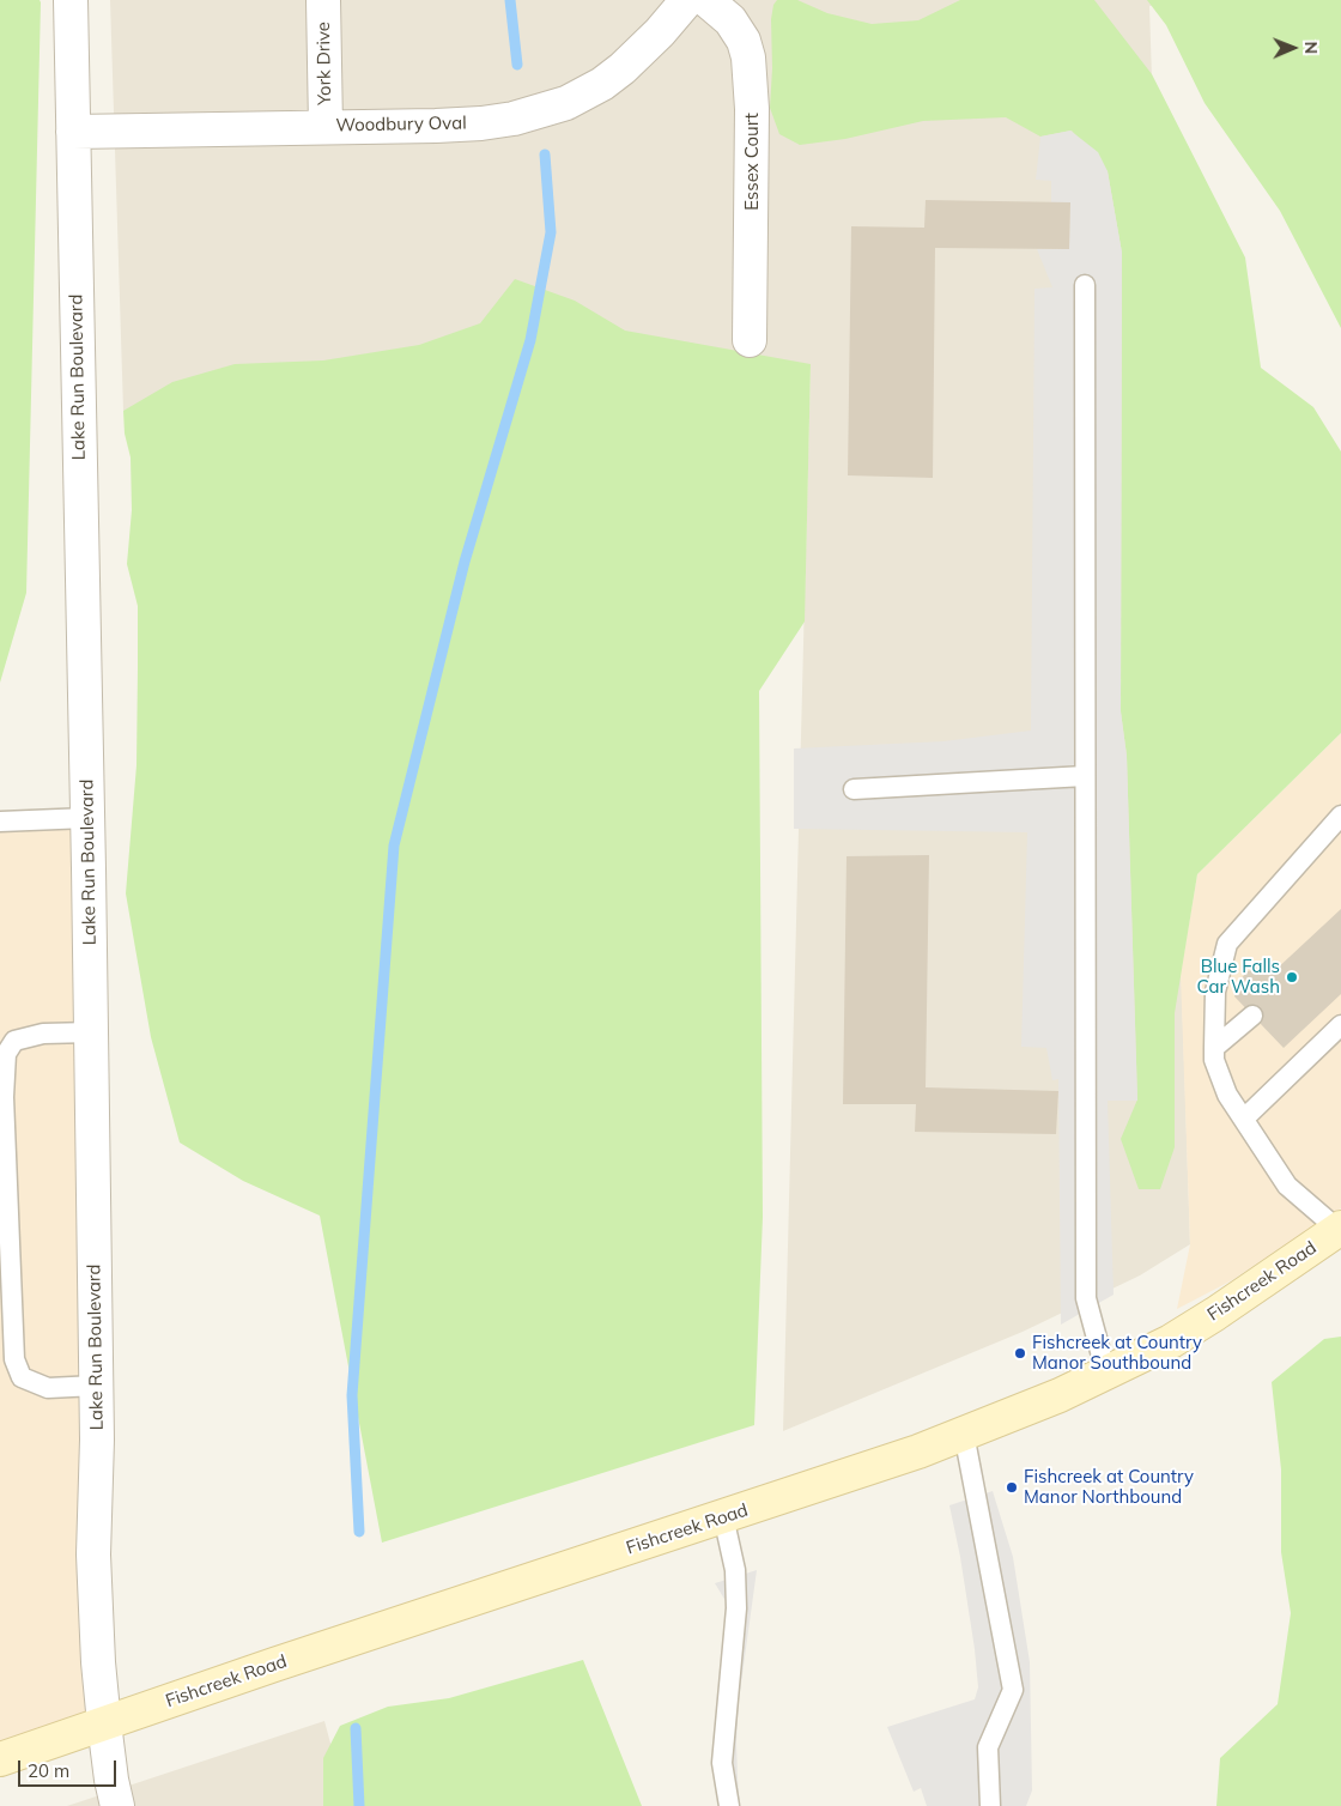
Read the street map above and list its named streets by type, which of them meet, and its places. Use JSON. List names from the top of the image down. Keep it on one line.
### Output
{"streets":{"main road":["Fishcreek Road"],"street":["York Drive","Woodbury Oval","Essex Court","Lake Run Boulevard"]},"crossings":[["York Drive","Woodbury Oval"],["Woodbury Oval","Lake Run Boulevard"],["Lake Run Boulevard","Fishcreek Road"]],"places":["Blue Falls Car Wash","Fishcreek at Country Manor Southbound","Fishcreek at Country Manor Northbound"],"scale_bar":"20 m","north":"right"}
